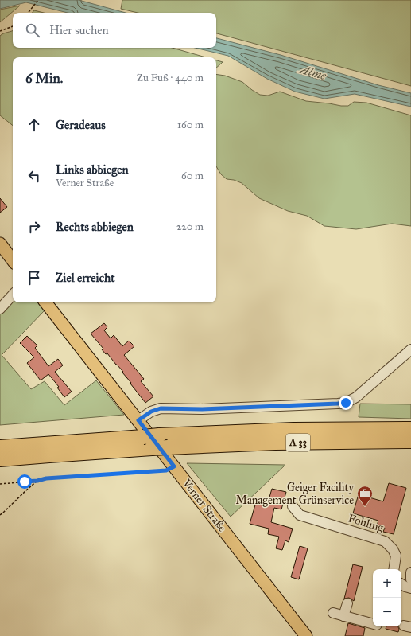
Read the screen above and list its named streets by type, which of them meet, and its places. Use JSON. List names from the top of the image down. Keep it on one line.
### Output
{"streets":{"highway":["A 33"],"main road":["Verner Straße"],"street":["Fohling"]},"water":["Alme"],"places":{"office":["Geiger Facility Management Grünservice"]},"page":{"search":"Hier suchen","heading":["6 Min.","Zu Fuß · 440 m"],"list":[["Geradeaus","160 m"],["Links abbiegen","Verner Straße","60 m"],["Rechts abbiegen","220 m"],"Ziel erreicht"],"map_buttons":["+","−"]}}
